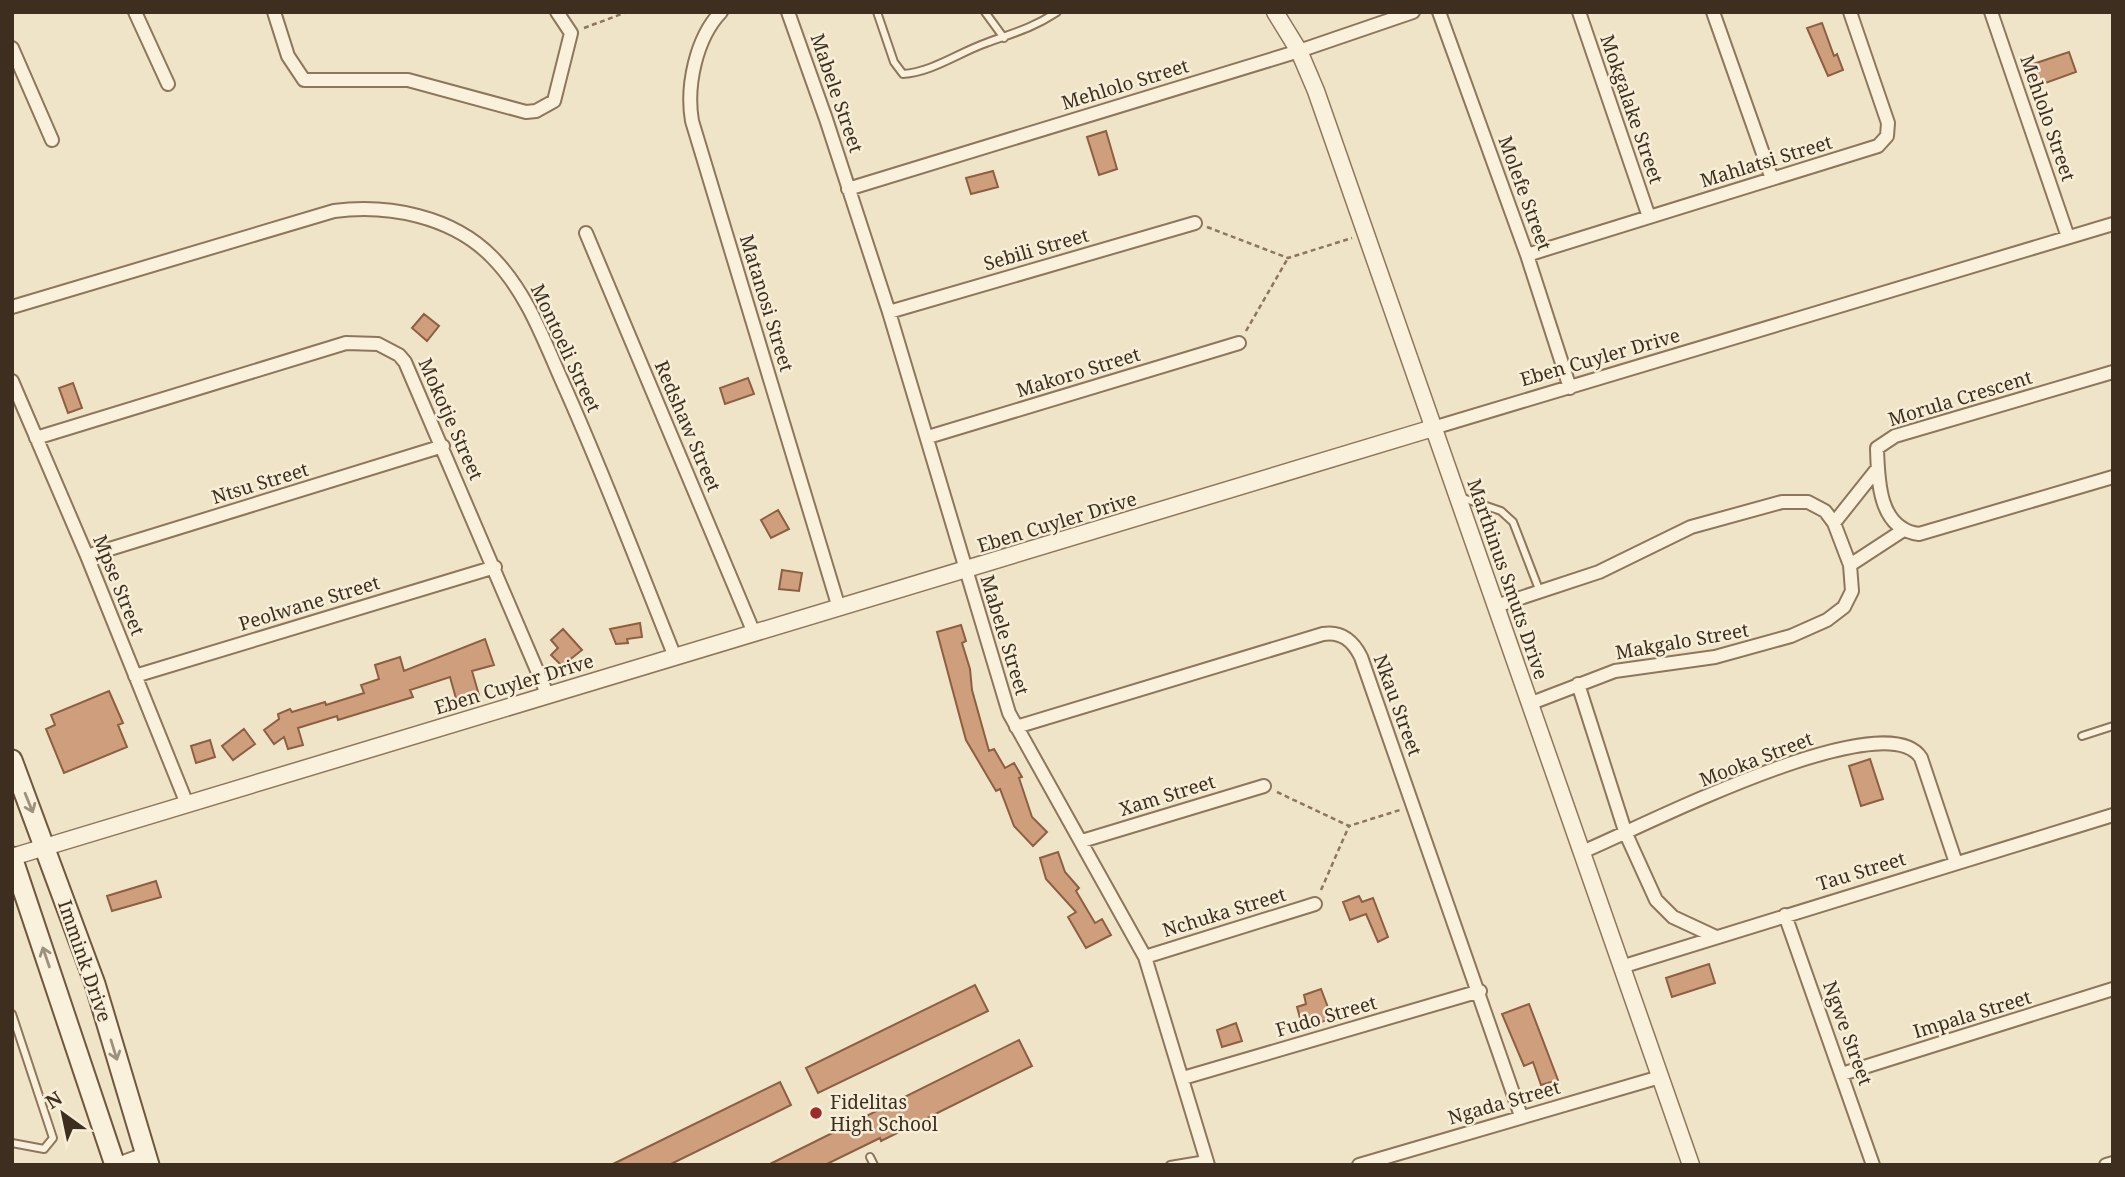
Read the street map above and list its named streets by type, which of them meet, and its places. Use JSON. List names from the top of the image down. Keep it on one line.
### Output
{"streets":{"main road":["Immink Drive"],"street":["Mehlolo Street","Mabele Street","Mokgalake Street","Mahlatsi Street","Molefe Street","Sebili Street","Matanosi Street","Montoeli Street","Eben Cuyler Drive","Makoro Street","Morula Crescent","Mokotje Street","Redshaw Street","Ntsu Street","Marthinus Smuts Drive","Mpse Street","Peolwane Street","Makgalo Street","Nkau Street","Mooka Street","Xam Street","Tau Street","Nchuka Street","Impala Street","Fudo Street","Ngwe Street","Ngada Street"]},"crossings":[["Mehlolo Street","Mabele Street"],["Mehlolo Street","Eben Cuyler Drive"],["Mehlolo Street","Marthinus Smuts Drive"],["Mabele Street","Sebili Street"],["Mabele Street","Eben Cuyler Drive"],["Mabele Street","Makoro Street"],["Mabele Street","Nkau Street"],["Mabele Street","Xam Street"],["Mabele Street","Nchuka Street"],["Mabele Street","Fudo Street"],["Mokgalake Street","Mahlatsi Street"],["Mahlatsi Street","Molefe Street"],["Molefe Street","Eben Cuyler Drive"],["Matanosi Street","Eben Cuyler Drive"],["Montoeli Street","Eben Cuyler Drive"],["Eben Cuyler Drive","Mokotje Street"],["Eben Cuyler Drive","Redshaw Street"],["Eben Cuyler Drive","Marthinus Smuts Drive"],["Eben Cuyler Drive","Mpse Street"],["Eben Cuyler Drive","Immink Drive"],["Mokotje Street","Ntsu Street"],["Mokotje Street","Mpse Street"],["Mokotje Street","Peolwane Street"],["Ntsu Street","Mpse Street"],["Marthinus Smuts Drive","Makgalo Street"],["Marthinus Smuts Drive","Mooka Street"],["Marthinus Smuts Drive","Tau Street"],["Marthinus Smuts Drive","Ngada Street"],["Mpse Street","Peolwane Street"],["Nkau Street","Fudo Street"],["Nkau Street","Ngada Street"],["Mooka Street","Tau Street"],["Tau Street","Ngwe Street"],["Impala Street","Ngwe Street"]],"places":["Fidelitas High School"],"north":"top left"}
